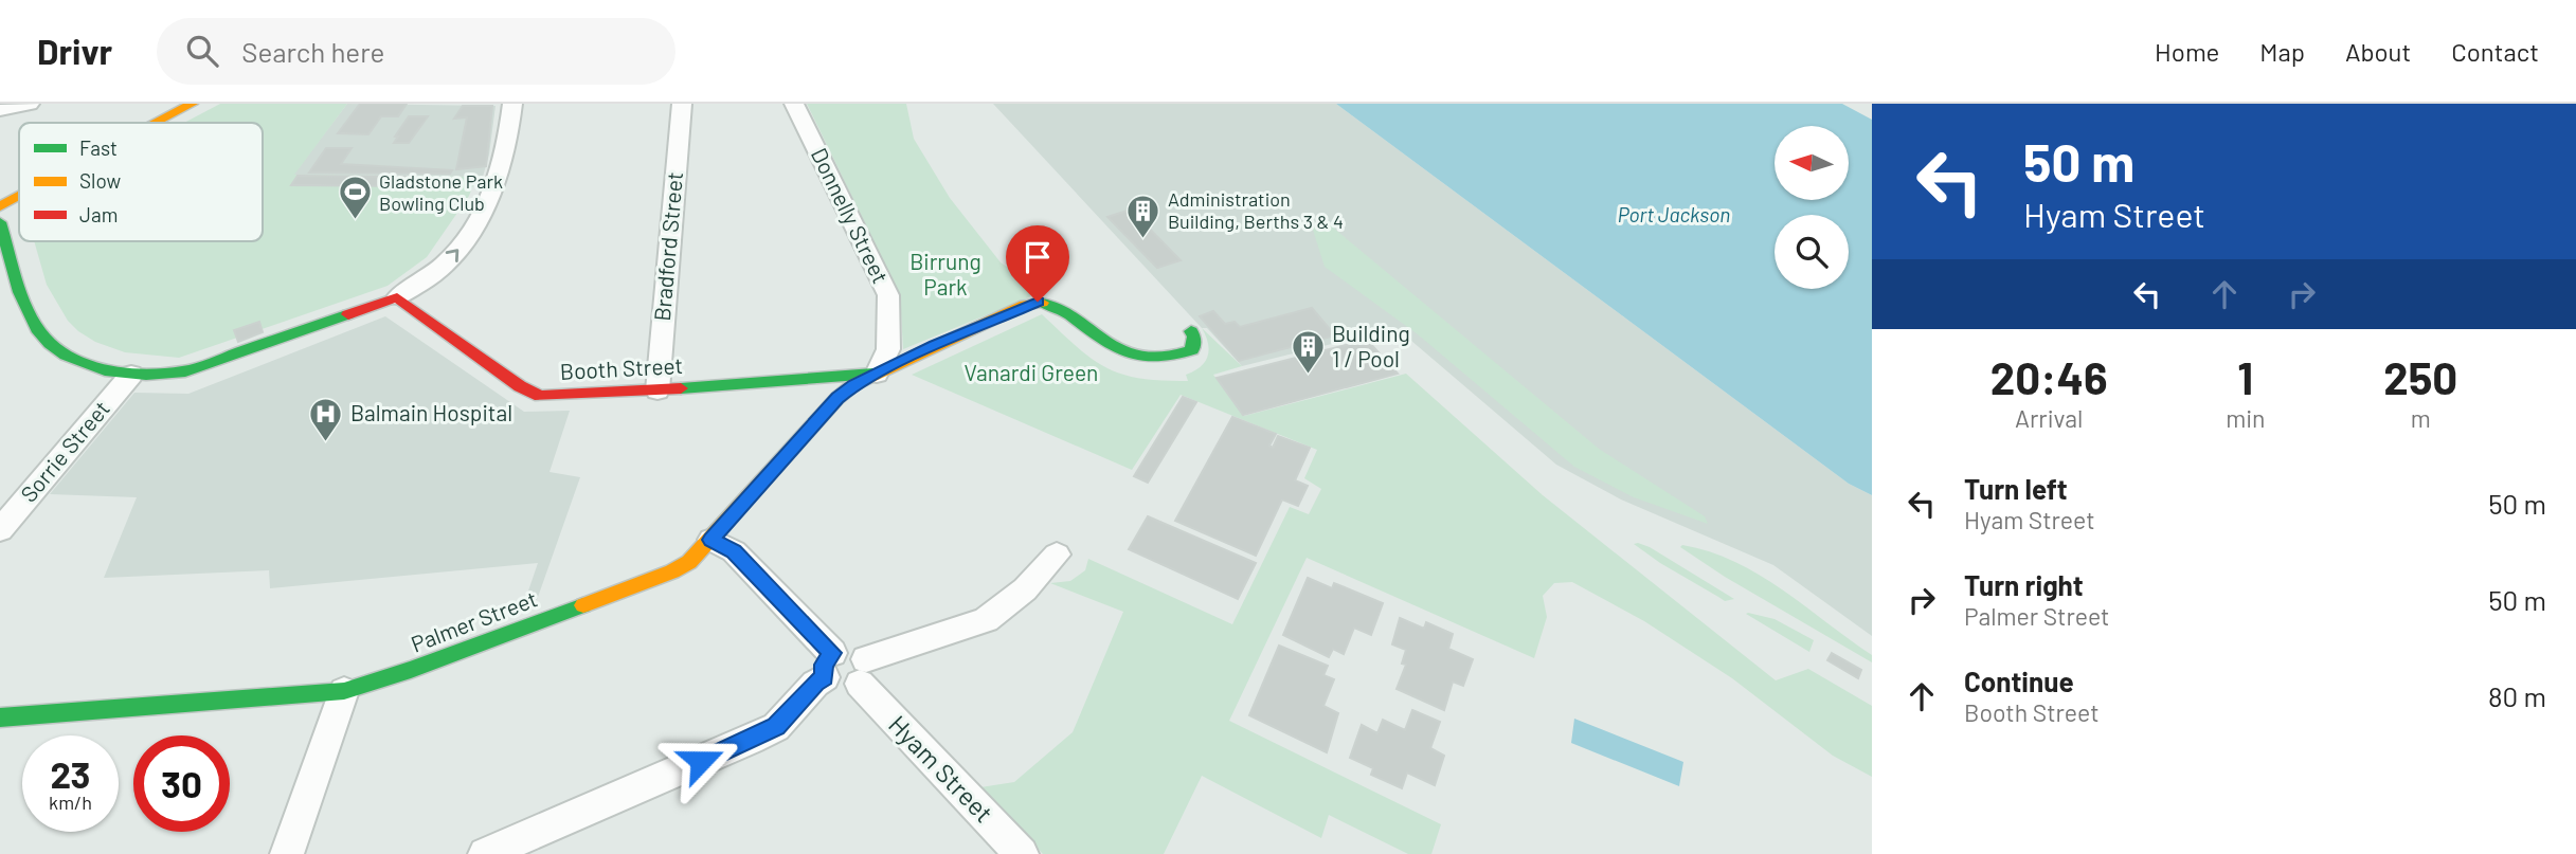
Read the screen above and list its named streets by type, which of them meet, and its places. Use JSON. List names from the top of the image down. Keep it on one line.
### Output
{"streets":{"street":["Donnelly Street","Bradford Street","Booth Street","Sorrie Street","Palmer Street","Hyam Street"]},"crossings":[["Donnelly Street","Booth Street"],["Donnelly Street","Palmer Street"],["Bradford Street","Booth Street"],["Booth Street","Palmer Street"]],"water":["Port Jackson"],"parks":["Birrung Park","Vanardi Green"],"places":{"sports":["Gladstone Park Bowling Club"],"building":["Administration Building, Berths 3 & 4","Building 1 / Pool"],"hospital":["Balmain Hospital"]},"legend":["Fast","Slow","Jam"],"north":"left","page":{"header":"Drivr","search":"Search here","nav":["Home","Map","About","Contact"],"turn":["50 m","Hyam Street"],"eta":["20:46","Arrival","1","min","250","m"],"list":[{"name":"Turn left","note":"Hyam Street","value":"50 m"},{"name":"Turn right","note":"Palmer Street","value":"50 m"},{"name":"Continue","note":"Booth Street","value":"80 m"}],"speed":"23 km/h","limit":"30"}}
